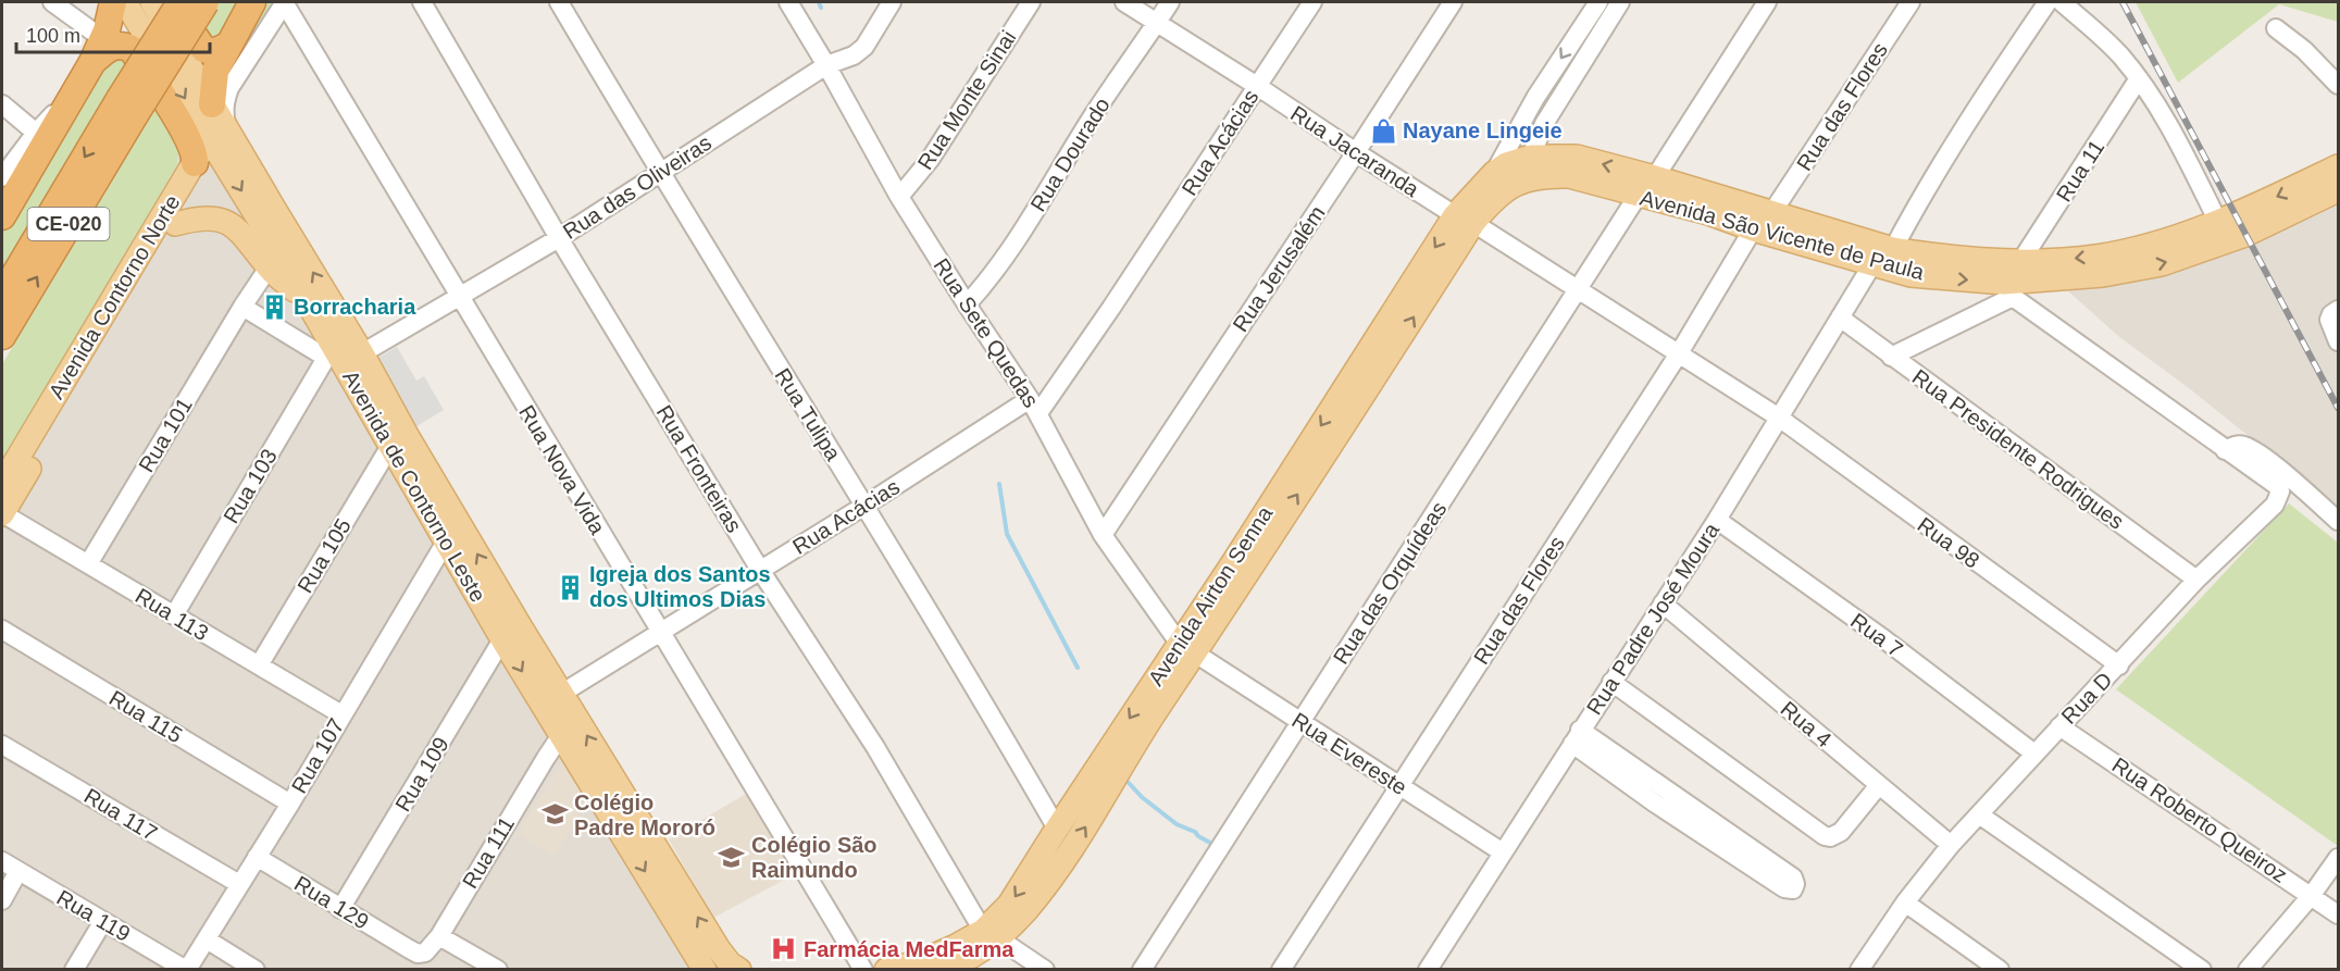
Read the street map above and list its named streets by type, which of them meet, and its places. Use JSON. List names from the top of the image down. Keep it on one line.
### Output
{"streets":{"highway":["CE-020"],"main road":["Avenida São Vicente de Paula","Avenida Contorno Norte","Avenida de Contorno Leste","Avenida Airton Senna"],"street":["Rua Monte Sinai","Rua das Flores","Rua Acácias","Rua Jacaranda","Rua Dourado","Rua 11","Rua das Oliveiras","Rua Jerusalém","Rua Sete Quedas","Rua Tulipa","Rua 101","Rua Presidente Rodrigues","Rua Fronteiras","Rua Nova Vida","Rua 103","Rua 98","Rua 105","Rua das Orquídeas","Rua 113","Rua Padre José Moura","Rua 7","Rua D","Rua 115","Rua 4","Rua Evereste","Rua 107","Rua 109","Rua 117","Rua Roberto Queiroz","Rua 111","Rua 129","Rua 119"]},"crossings":[["Rua Monte Sinai","Rua Sete Quedas"],["Rua das Flores","Rua Jacaranda"],["Rua das Flores","Avenida São Vicente de Paula"],["Rua das Flores","Rua Evereste"],["Rua Acácias","Rua Jacaranda"],["Rua Acácias","Rua Sete Quedas"],["Rua Acácias","Rua Tulipa"],["Rua Acácias","Rua Fronteiras"],["Rua Acácias","Rua Nova Vida"],["Rua Acácias","Avenida de Contorno Leste"],["Rua Jacaranda","Rua Dourado"],["Rua Jacaranda","Rua Jerusalém"],["Rua Jacaranda","Rua 98"],["Rua Jacaranda","Rua das Orquídeas"],["Rua Jacaranda","Avenida Airton Senna"],["Rua Jacaranda","Rua Padre José Moura"],["Rua Dourado","Rua Sete Quedas"],["Rua 11","Avenida São Vicente de Paula"],["Rua das Oliveiras","Rua Sete Quedas"],["Rua das Oliveiras","Rua Tulipa"],["Rua das Oliveiras","Rua Fronteiras"],["Rua das Oliveiras","Rua Nova Vida"],["Rua das Oliveiras","Rua 103"],["Rua das Oliveiras","Avenida de Contorno Leste"],["Avenida São Vicente de Paula","Rua das Orquídeas"],["Avenida São Vicente de Paula","Avenida Airton Senna"],["Avenida São Vicente de Paula","Rua Padre José Moura"],["Rua Jerusalém","Rua Sete Quedas"],["Avenida Contorno Norte","Avenida de Contorno Leste"],["Rua Sete Quedas","Avenida Airton Senna"],["Rua Sete Quedas","Rua Evereste"],["Rua Tulipa","Avenida Airton Senna"],["Rua 101","Avenida de Contorno Leste"],["Rua 101","Rua 113"],["Rua Presidente Rodrigues","Rua Padre José Moura"],["Rua Presidente Rodrigues","Rua D"],["Rua Fronteiras","Avenida Airton Senna"],["Rua 103","Avenida de Contorno Leste"],["Rua 103","Rua 113"],["Avenida de Contorno Leste","Rua 105"],["Avenida de Contorno Leste","Rua 107"],["Avenida de Contorno Leste","Rua 109"],["Avenida de Contorno Leste","Rua 111"],["Rua 98","Rua Padre José Moura"],["Rua 98","Rua D"],["Rua 105","Rua 113"],["Rua das Orquídeas","Rua Evereste"],["Avenida Airton Senna","Rua Evereste"],["Rua 113","Rua 107"],["Rua Padre José Moura","Rua 7"],["Rua Padre José Moura","Rua 4"],["Rua Padre José Moura","Rua Evereste"],["Rua 7","Rua D"],["Rua D","Rua 4"],["Rua D","Rua Roberto Queiroz"],["Rua 115","Rua 107"],["Rua 107","Rua 117"],["Rua 107","Rua 129"],["Rua 107","Rua 119"],["Rua 109","Rua 129"],["Rua 111","Rua 129"]],"places":{"shop":["Nayane Lingeie"],"building":["Borracharia","Igreja dos Santos dos Ultimos Dias"],"school or university":["Colégio Padre Mororó","Colégio São Raimundo"],"hospital":["Farmácia MedFarma"]},"scale_bar":"100 m"}
